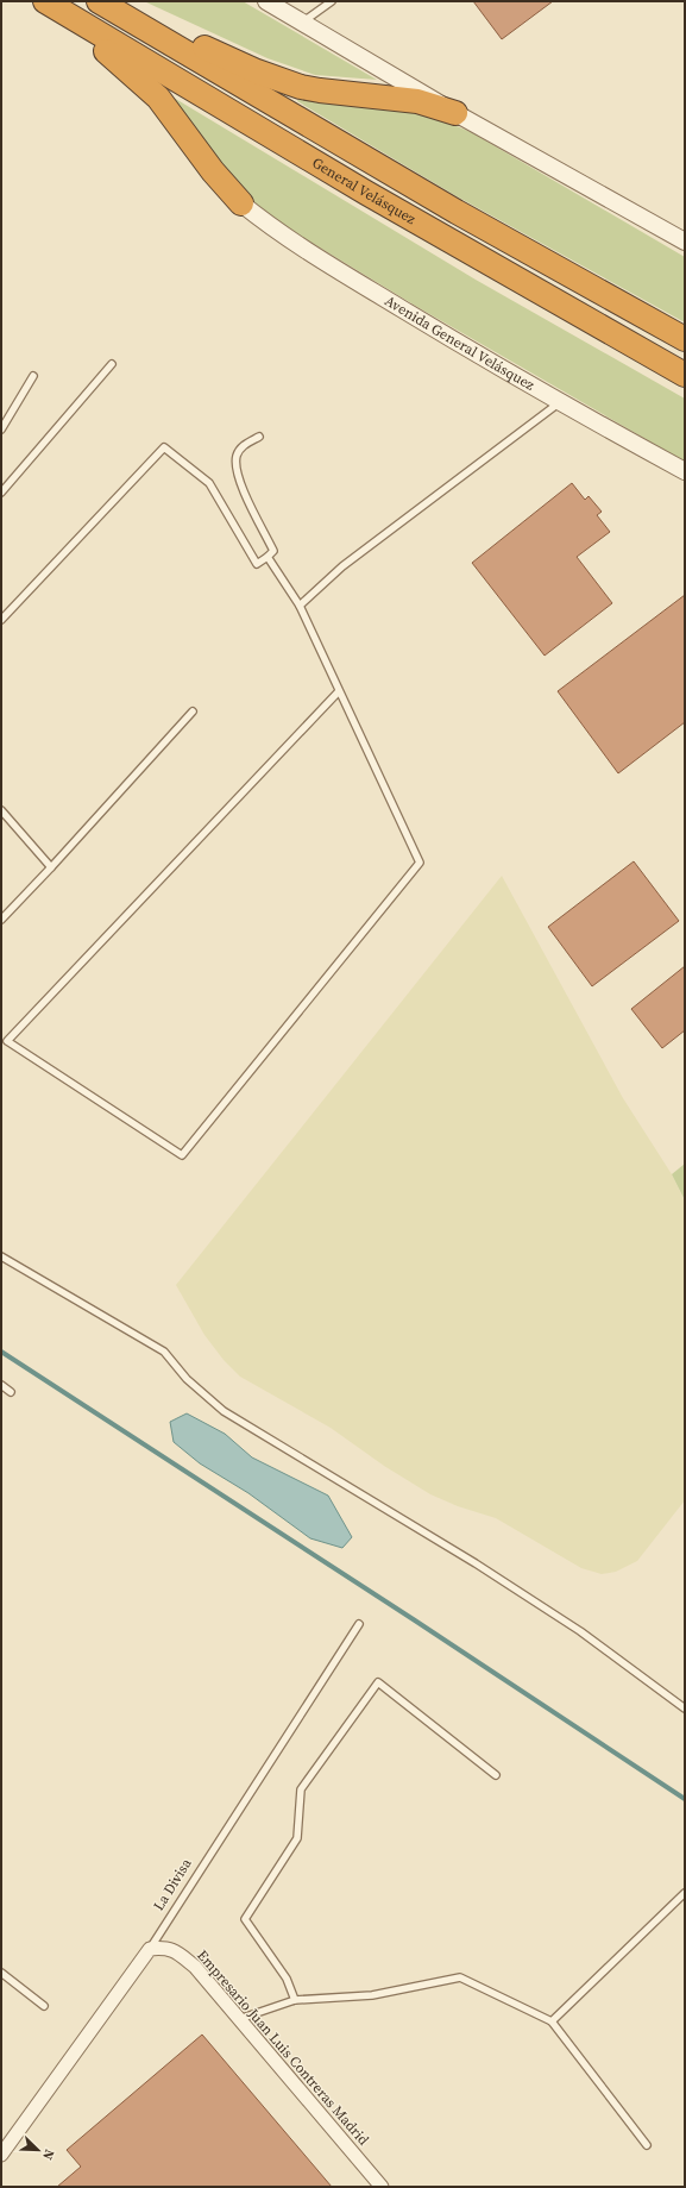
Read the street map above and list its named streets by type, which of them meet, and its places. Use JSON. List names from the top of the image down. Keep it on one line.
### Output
{"streets":{"highway":["General Velásquez"],"street":["Avenida General Velásquez","La Divisa","Empresario Juan Luis Contreras Madrid"]},"crossings":[["La Divisa","Empresario Juan Luis Contreras Madrid"]],"north":"bottom right"}
